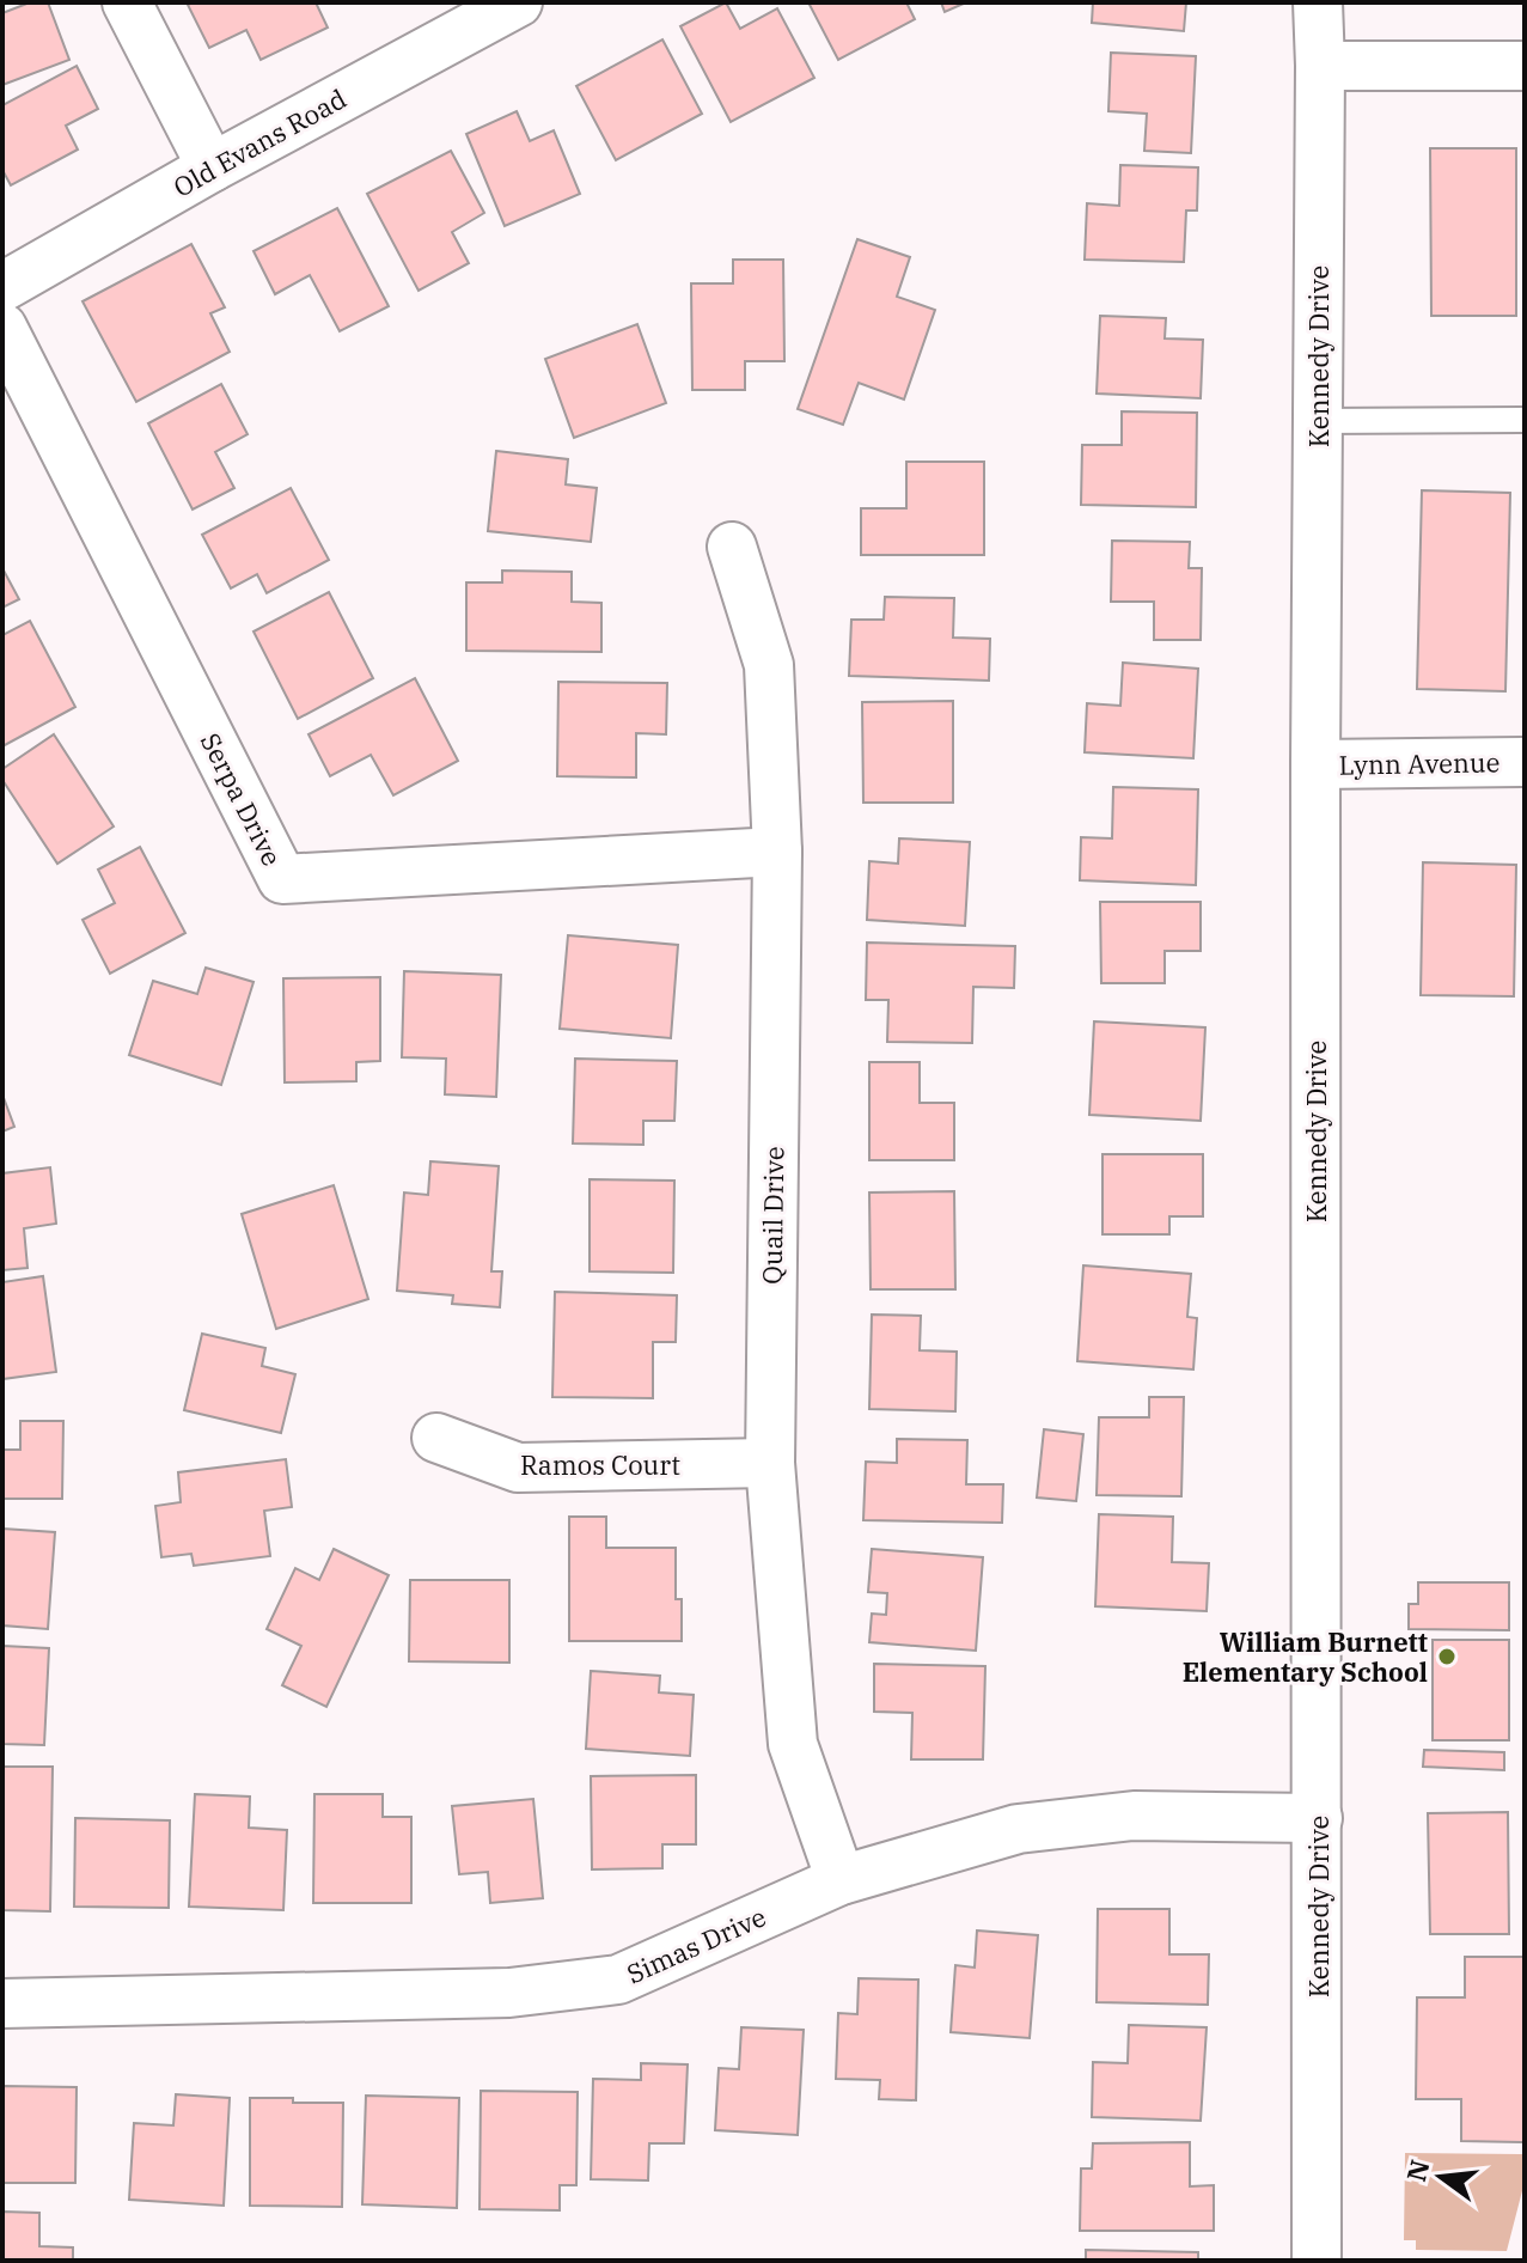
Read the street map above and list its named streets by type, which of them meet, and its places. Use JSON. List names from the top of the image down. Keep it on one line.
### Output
{"streets":{"street":["Old Evans Road","Kennedy Drive","Lynn Avenue","Serpa Drive","Quail Drive","Ramos Court","Simas Drive"]},"crossings":[["Kennedy Drive","Lynn Avenue"],["Kennedy Drive","Simas Drive"],["Serpa Drive","Quail Drive"],["Quail Drive","Ramos Court"],["Quail Drive","Simas Drive"]],"places":["William Burnett Elementary School"],"north":"left"}
